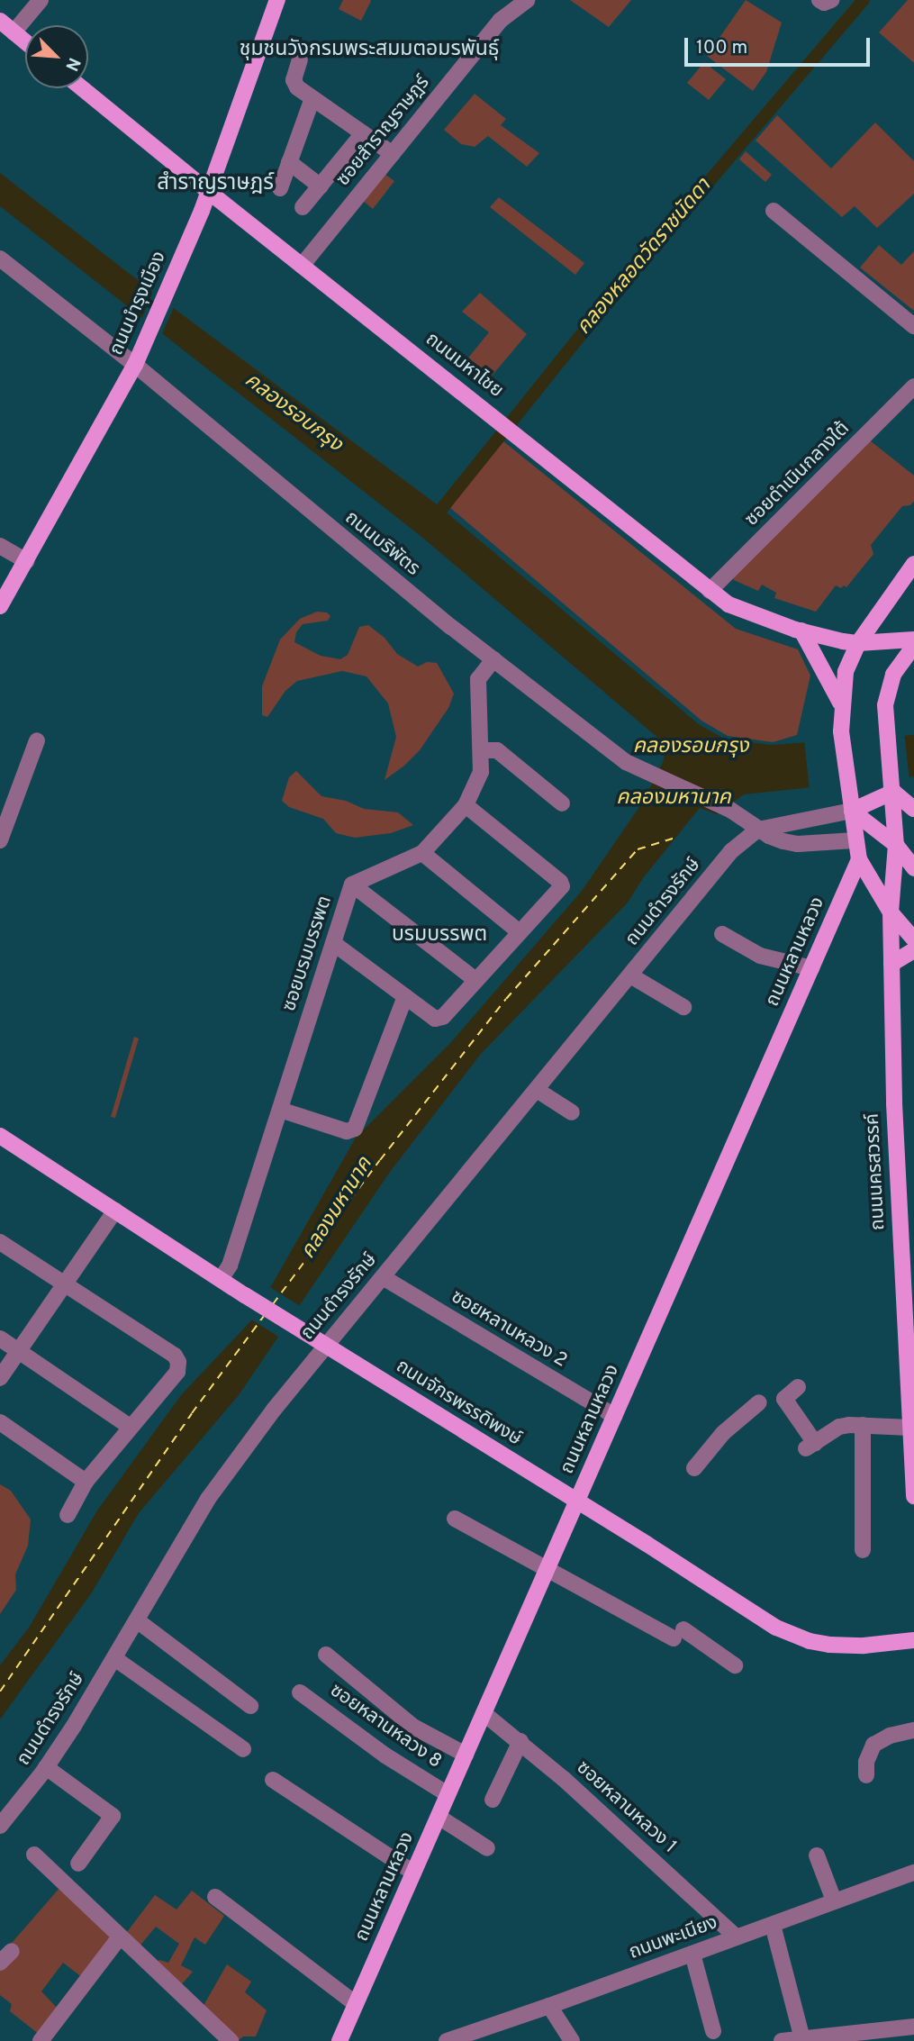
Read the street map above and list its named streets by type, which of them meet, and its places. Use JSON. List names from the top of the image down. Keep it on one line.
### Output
{"streets":{"main road":["ถนนบำรุงเมือง","ถนนมหาไชย","ถนนหลานหลวง","ถนนนครสวรรค์","ถนนจักรพรรดิพงษ์"],"street":["ซอยสำราญราษฎร์","ซอยดำเนินกลางใต้","ถนนบริพัตร","ถนนดำรงรักษ์","ซอยบรมบรรพต","ซอยหลานหลวง 2","ซอยหลานหลวง 8","ซอยหลานหลวง 1","ถนนพะเนียง"]},"crossings":[["ซอยสำราญราษฎร์","ถนนมหาไชย"],["ถนนบำรุงเมือง","ถนนมหาไชย"],["ถนนบำรุงเมือง","ถนนบริพัตร"],["ถนนมหาไชย","ซอยดำเนินกลางใต้"],["ถนนบริพัตร","ถนนดำรงรักษ์"],["ถนนบริพัตร","ซอยบรมบรรพต"],["ถนนดำรงรักษ์","ซอยหลานหลวง 2"],["ถนนดำรงรักษ์","ถนนจักรพรรดิพงษ์"],["ถนนหลานหลวง","ซอยหลานหลวง 2"],["ถนนหลานหลวง","ถนนจักรพรรดิพงษ์"],["ถนนหลานหลวง","ซอยหลานหลวง 8"],["ถนนหลานหลวง","ซอยหลานหลวง 1"],["ซอยบรมบรรพต","ถนนจักรพรรดิพงษ์"],["ซอยหลานหลวง 1","ถนนพะเนียง"]],"districts":["ชุมชนวังกรมพระสมมตอมรพันธุ์","สำราญราษฎร์","บรมบรรพต"],"water":["คลองหลอดวัดราชนัดดา","คลองรอบกรุง","คลองมหานาค"],"scale_bar":"100 m","north":"bottom right"}
